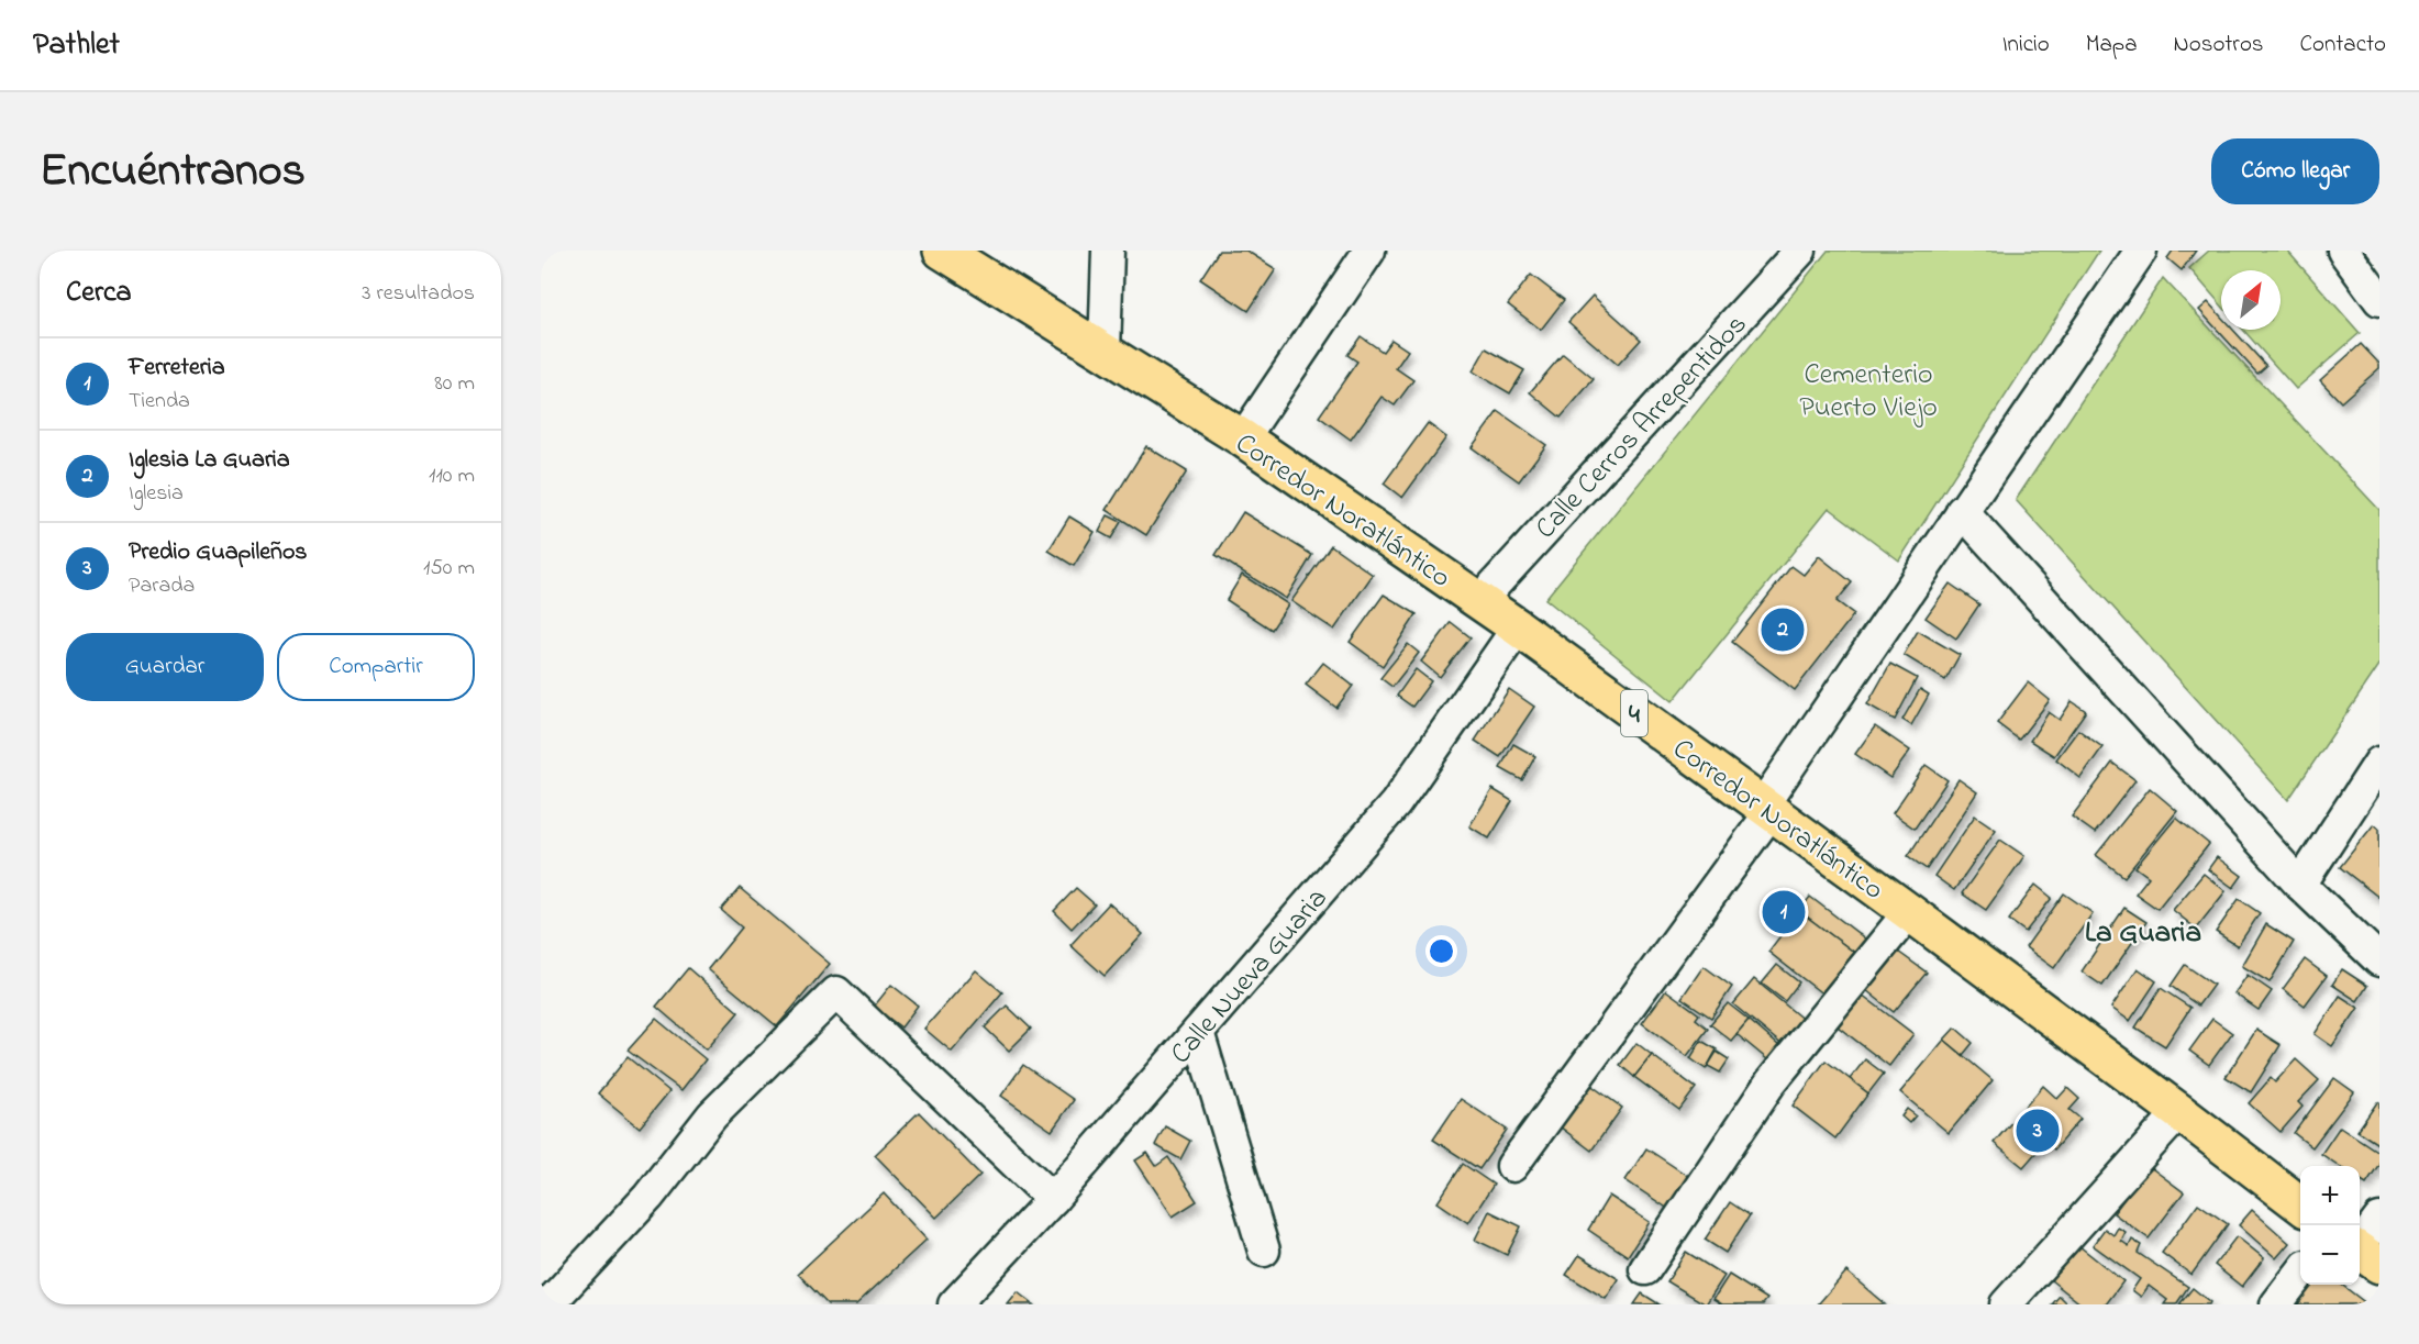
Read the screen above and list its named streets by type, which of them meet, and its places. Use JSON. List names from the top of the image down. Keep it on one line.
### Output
{"streets":{"highway":["Corredor Noratlántico","4"],"street":["Calle Cerros Arrepentidos","Calle Nueva Guaria"]},"crossings":[["Calle Cerros Arrepentidos","Corredor Noratlántico"],["Corredor Noratlántico","Calle Nueva Guaria"]],"districts":["La Guaria"],"parks":["Cementerio Puerto Viejo"],"north":"top right","page":{"header":"Pathlet","nav":["Inicio","Mapa","Nosotros","Contacto"],"title":"Encuéntranos","buttons":["Cómo llegar",["Guardar","Compartir"]],"heading":["Cerca","3 resultados"],"list":[{"mark":"1","name":"Ferreteria","note":"Tienda","value":"80 m"},{"mark":"2","name":"Iglesia La Guaria","note":"Iglesia","value":"110 m"},{"mark":"3","name":"Predio Guapileños","note":"Parada","value":"150 m"}],"pins":["2","1","3"],"map_buttons":["+","−"]}}
